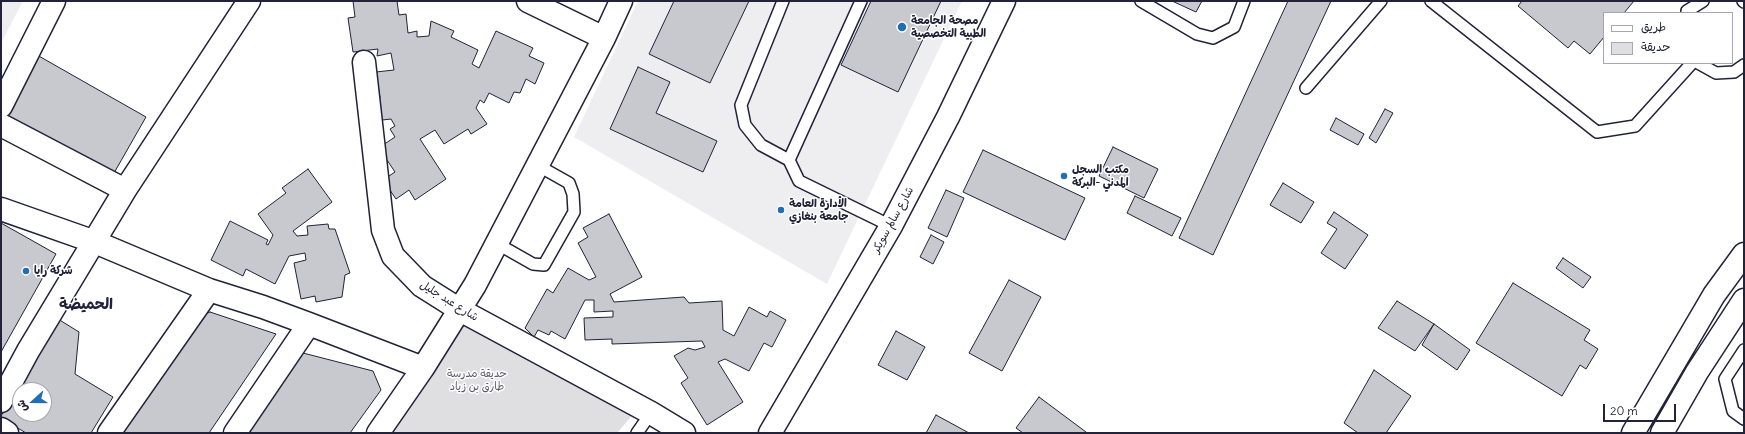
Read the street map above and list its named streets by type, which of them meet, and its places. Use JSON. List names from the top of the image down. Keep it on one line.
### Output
{"streets":{"main road":["شارع سالم سويكر","شارع عبد جليل"]},"districts":["الحميضة"],"parks":["حديقة مدرسة طارق بن زياد"],"places":["مصحة الجامعة الطبية التخصصية","مكتب السجل المدني -البركة","الأدارة العامة جامعة بنغازي","شركة رايا"],"legend":["طريق","حديقة"],"scale_bar":"20 m","north":"left"}
